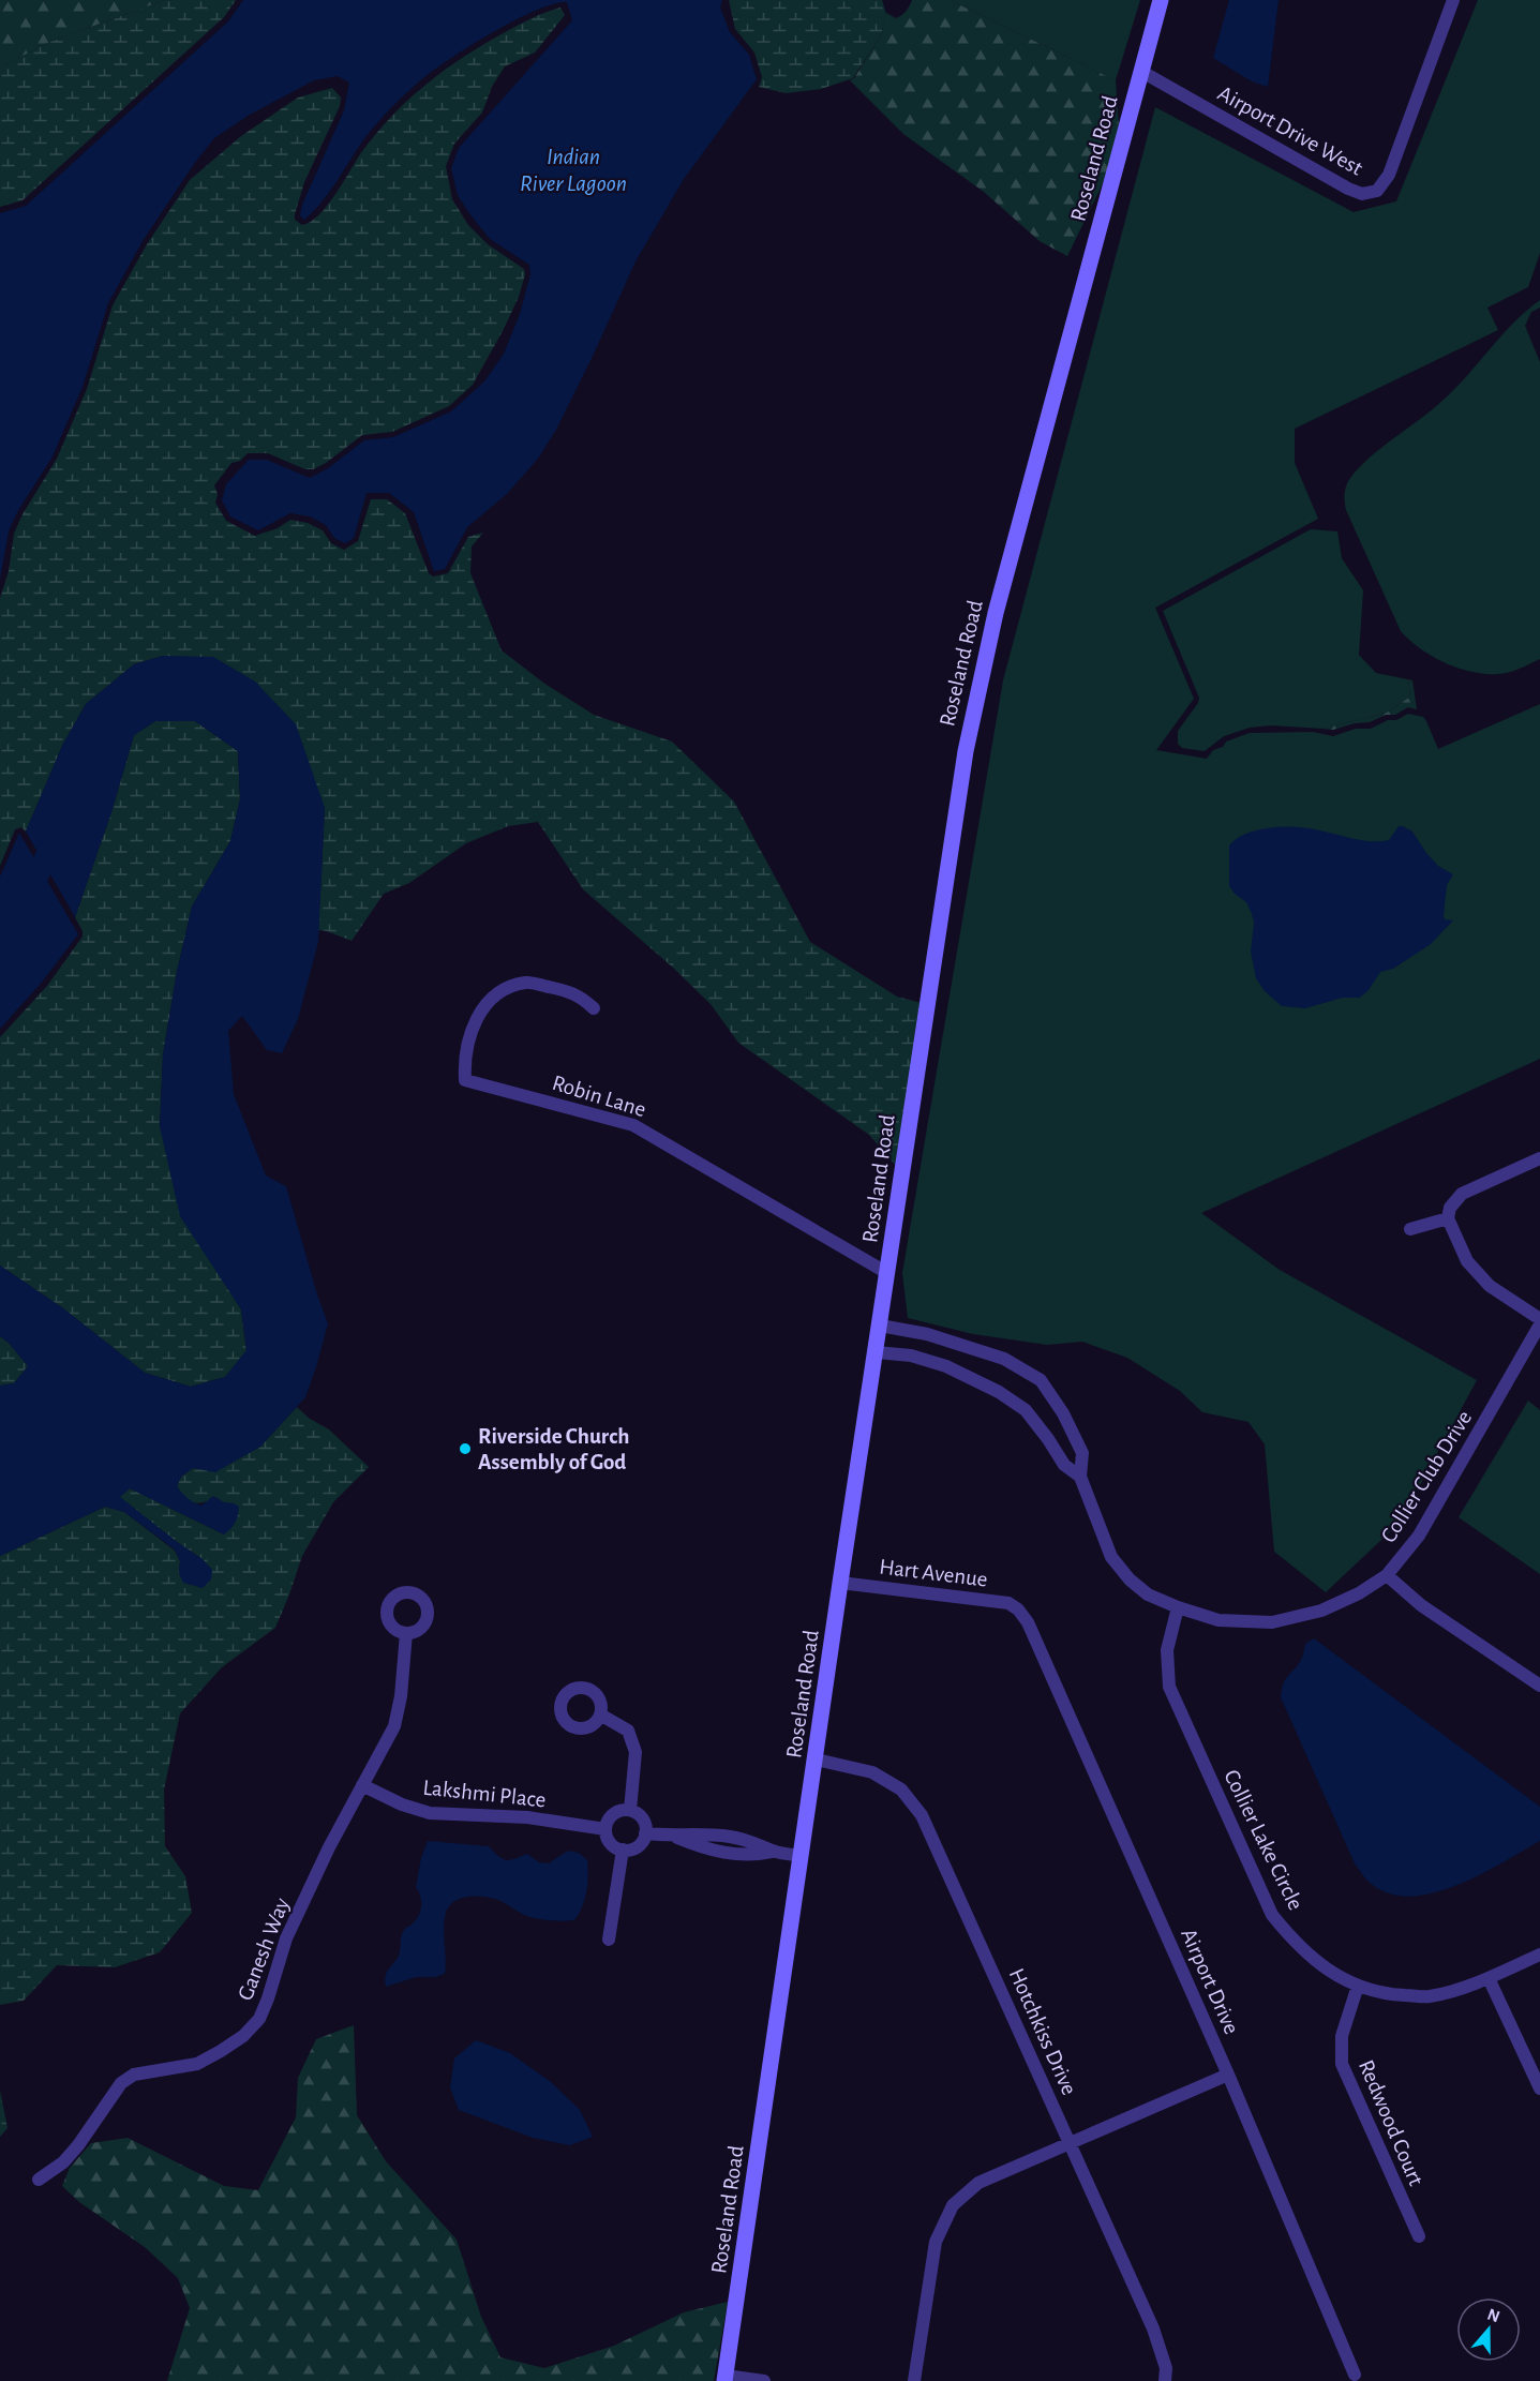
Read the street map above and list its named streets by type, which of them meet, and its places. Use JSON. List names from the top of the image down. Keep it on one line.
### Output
{"streets":{"main road":["Roseland Road"],"street":["Airport Drive West","Robin Lane","Collier Club Drive","Hart Avenue","Lakshmi Place","Collier Lake Circle","Ganesh Way","Airport Drive","Hotchkiss Drive","Redwood Court"]},"crossings":[["Airport Drive West","Roseland Road"],["Roseland Road","Robin Lane"],["Roseland Road","Collier Club Drive"],["Roseland Road","Hart Avenue"],["Roseland Road","Hotchkiss Drive"],["Collier Club Drive","Collier Lake Circle"],["Hart Avenue","Airport Drive"],["Lakshmi Place","Ganesh Way"],["Collier Lake Circle","Redwood Court"]],"water":["Indian River Lagoon"],"places":["Riverside Church Assembly of God"],"north":"top"}
